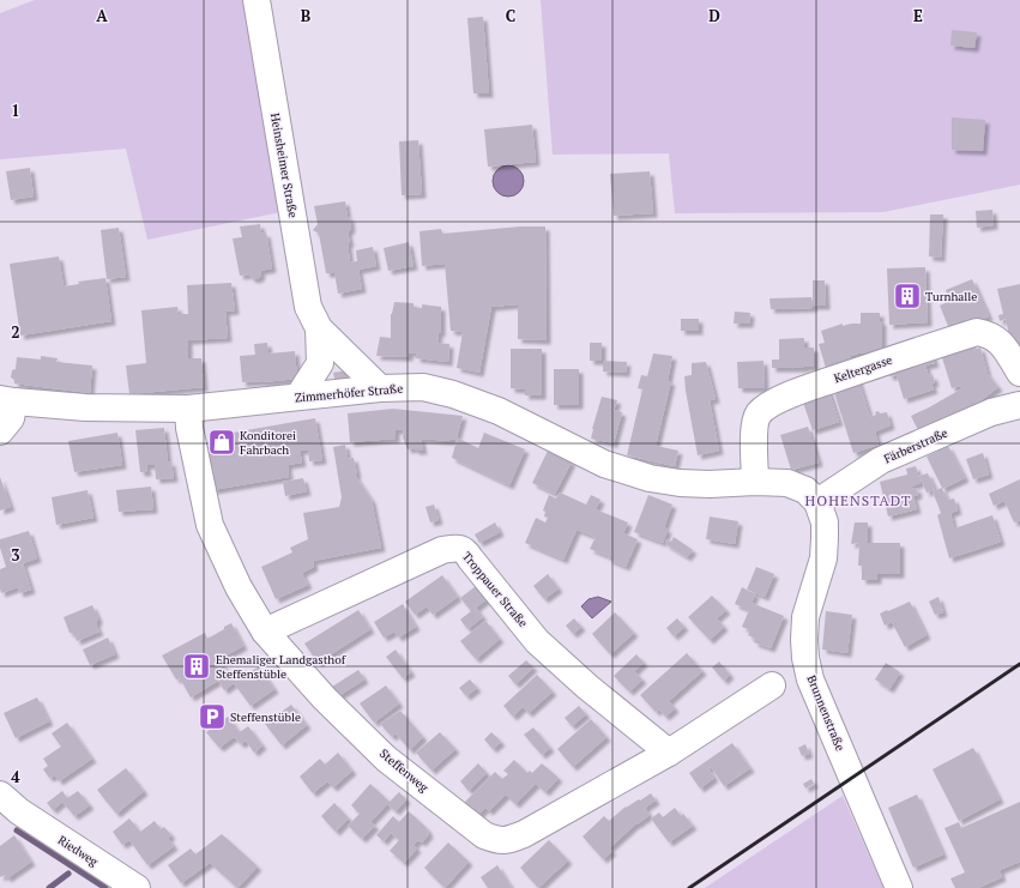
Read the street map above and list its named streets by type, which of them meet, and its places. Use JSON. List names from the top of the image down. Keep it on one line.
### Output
{"streets":{"street":["Heinsheimer Straße","Keltergasse","Zimmerhöfer Straße","Färberstraße","Troppauer Straße","Brunnenstraße","Steffenweg","Riedweg"]},"crossings":[["Heinsheimer Straße","Zimmerhöfer Straße"],["Keltergasse","Zimmerhöfer Straße"],["Zimmerhöfer Straße","Färberstraße"],["Zimmerhöfer Straße","Brunnenstraße"],["Zimmerhöfer Straße","Steffenweg"],["Färberstraße","Brunnenstraße"],["Troppauer Straße","Steffenweg"]],"districts":["HOHENSTADT"],"places":{"building":["Turnhalle","Ehemaliger Landgasthof Steffenstüble"],"shop":["Konditorei Fahrbach"],"parking":["Steffenstüble"]},"grid":{"columns":["A","B","C","D","E"],"rows":["1","2","3","4"]}}
